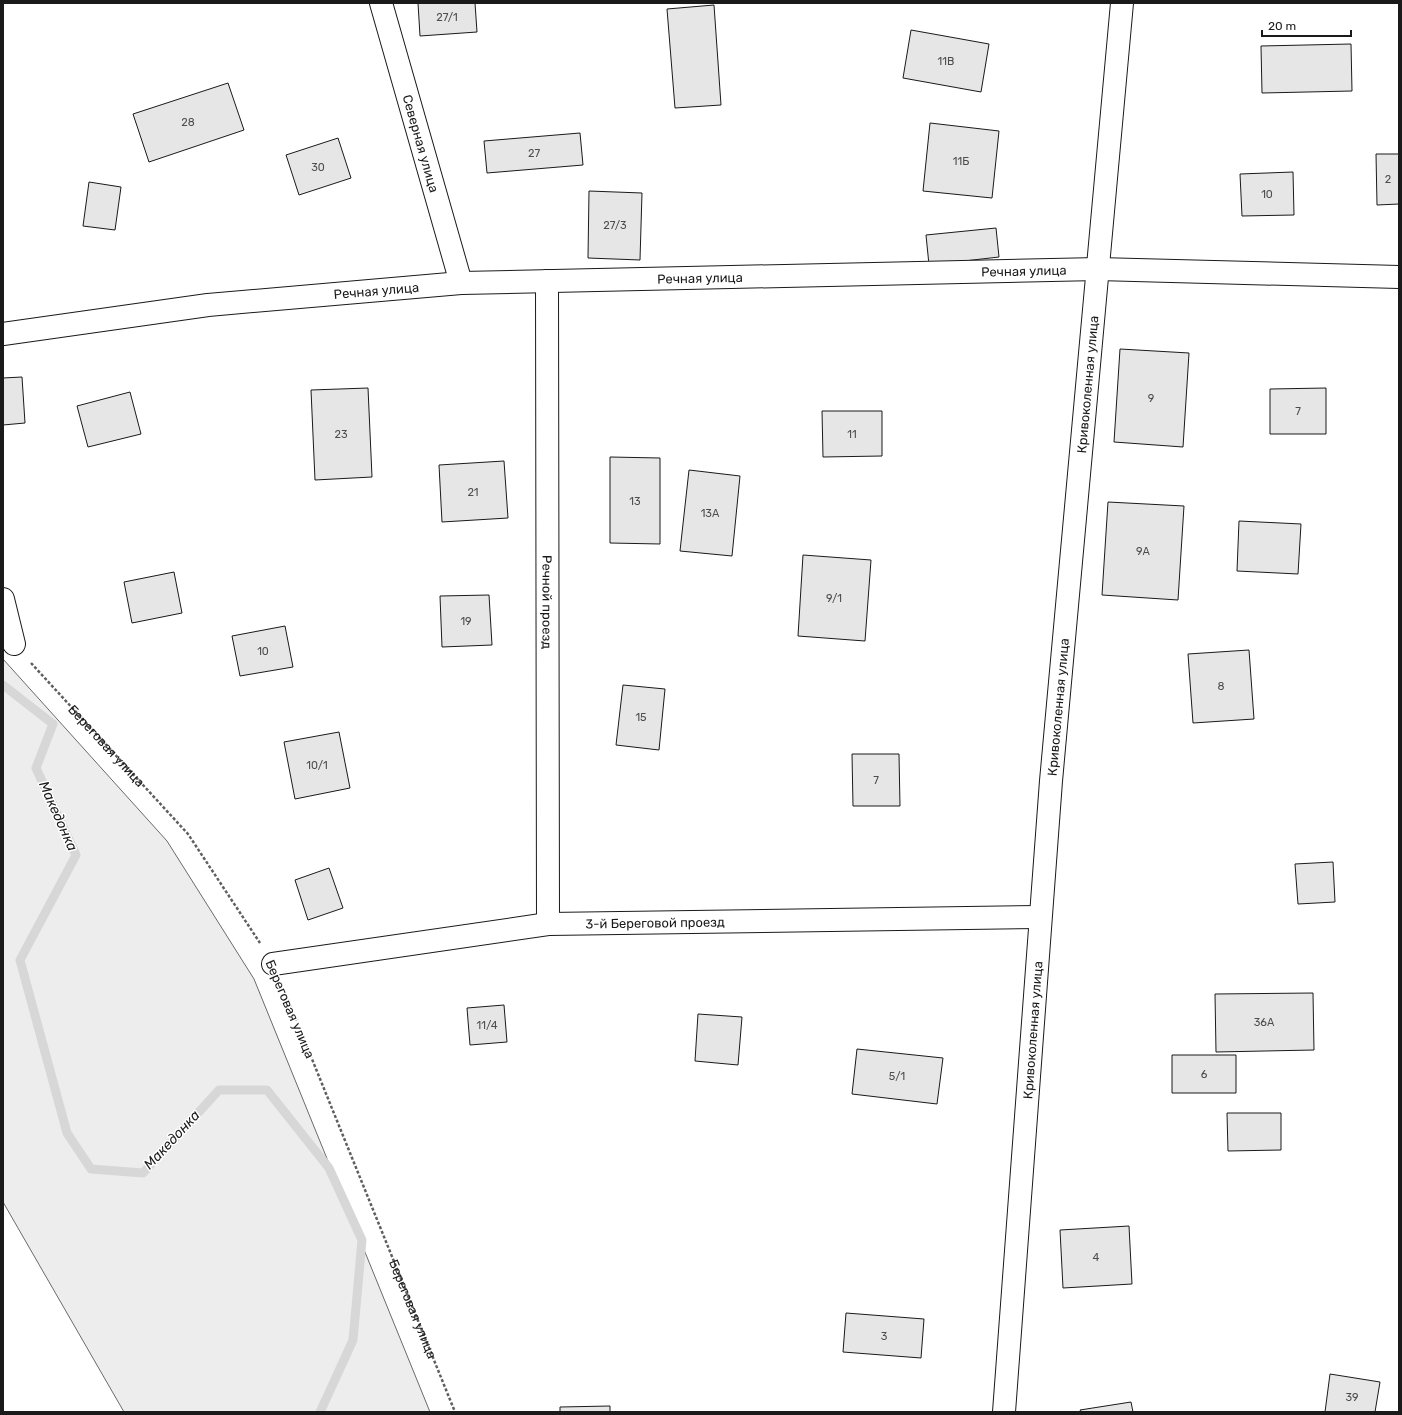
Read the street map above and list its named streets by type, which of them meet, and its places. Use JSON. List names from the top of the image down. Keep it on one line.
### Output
{"streets":{"street":["Северная улица","Речная улица","Кривоколенная улица","Речной проезд","3-й Береговой проезд"],"path":["Береговая улица"]},"crossings":[["Северная улица","Речная улица"],["Речная улица","Кривоколенная улица"],["Речная улица","Речной проезд"],["Кривоколенная улица","3-й Береговой проезд"],["Речной проезд","3-й Береговой проезд"],["Береговая улица","3-й Береговой проезд"]],"water":["Македонка"],"house_numbers":["27/1","11В","28","27","11Б","30","2","10","27/3","9","7","23","11","21","13","13А","9А","9/1","19","10","8","15","10/1","7","36А","11/4","6","5/1","4","3","39"],"scale_bar":"20 m"}
